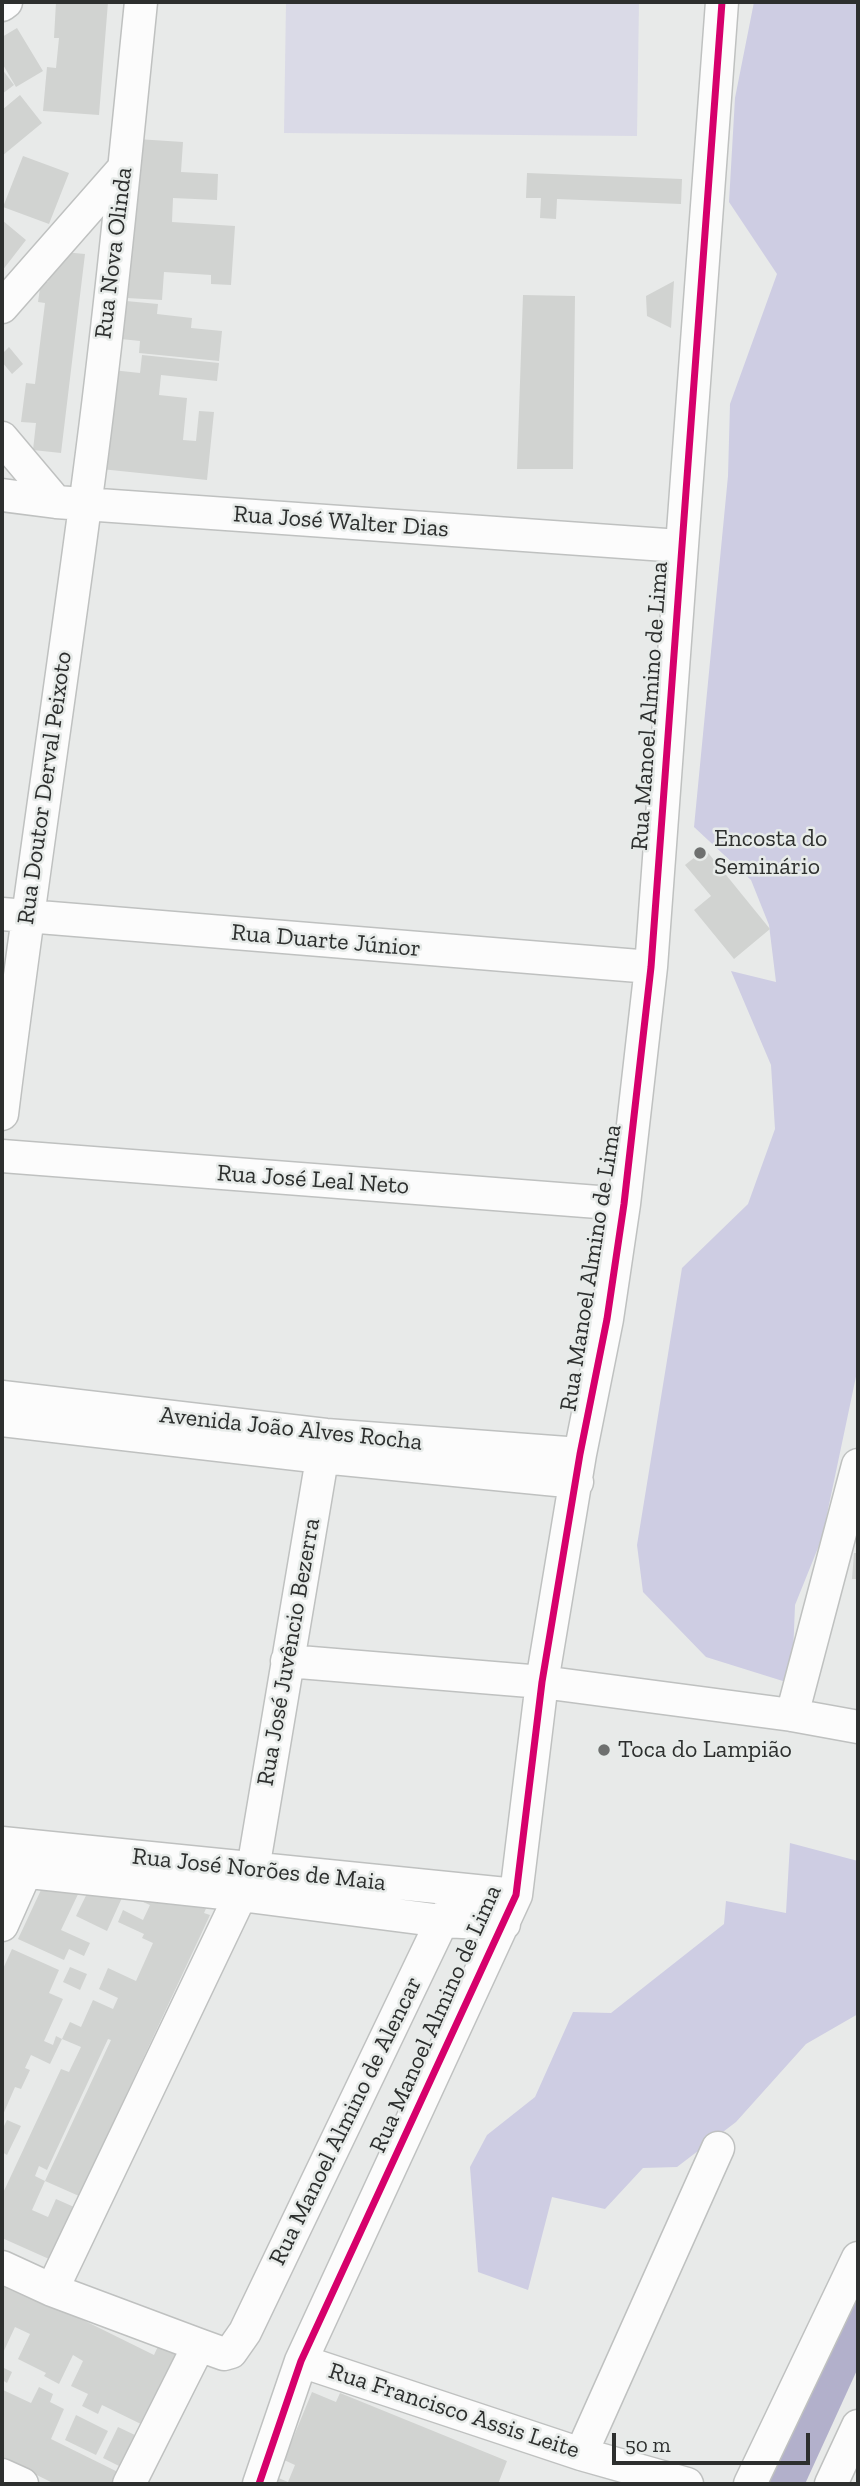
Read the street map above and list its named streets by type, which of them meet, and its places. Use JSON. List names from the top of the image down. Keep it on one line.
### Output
{"streets":{"street":["Rua Nova Olinda","Rua José Walter Dias","Rua Manoel Almino de Lima","Rua Doutor Derval Peixoto","Rua Duarte Júnior","Rua José Leal Neto","Avenida João Alves Rocha","Rua José Juvêncio Bezerra","Rua José Norões de Maia","Rua Manoel Almino de Alencar","Rua Francisco Assis Leite"]},"crossings":[["Rua Nova Olinda","Rua José Walter Dias"],["Rua Nova Olinda","Rua Doutor Derval Peixoto"],["Rua José Walter Dias","Rua Manoel Almino de Lima"],["Rua José Walter Dias","Rua Doutor Derval Peixoto"],["Rua Manoel Almino de Lima","Rua Duarte Júnior"],["Rua Manoel Almino de Lima","Rua José Leal Neto"],["Rua Manoel Almino de Lima","Avenida João Alves Rocha"],["Rua Manoel Almino de Lima","Rua José Norões de Maia"],["Rua Manoel Almino de Lima","Rua Francisco Assis Leite"],["Rua Doutor Derval Peixoto","Rua Duarte Júnior"],["Avenida João Alves Rocha","Rua José Juvêncio Bezerra"],["Rua José Juvêncio Bezerra","Rua José Norões de Maia"],["Rua José Norões de Maia","Rua Manoel Almino de Alencar"]],"places":["Encosta do Seminário","Toca do Lampião"],"scale_bar":"50 m"}
